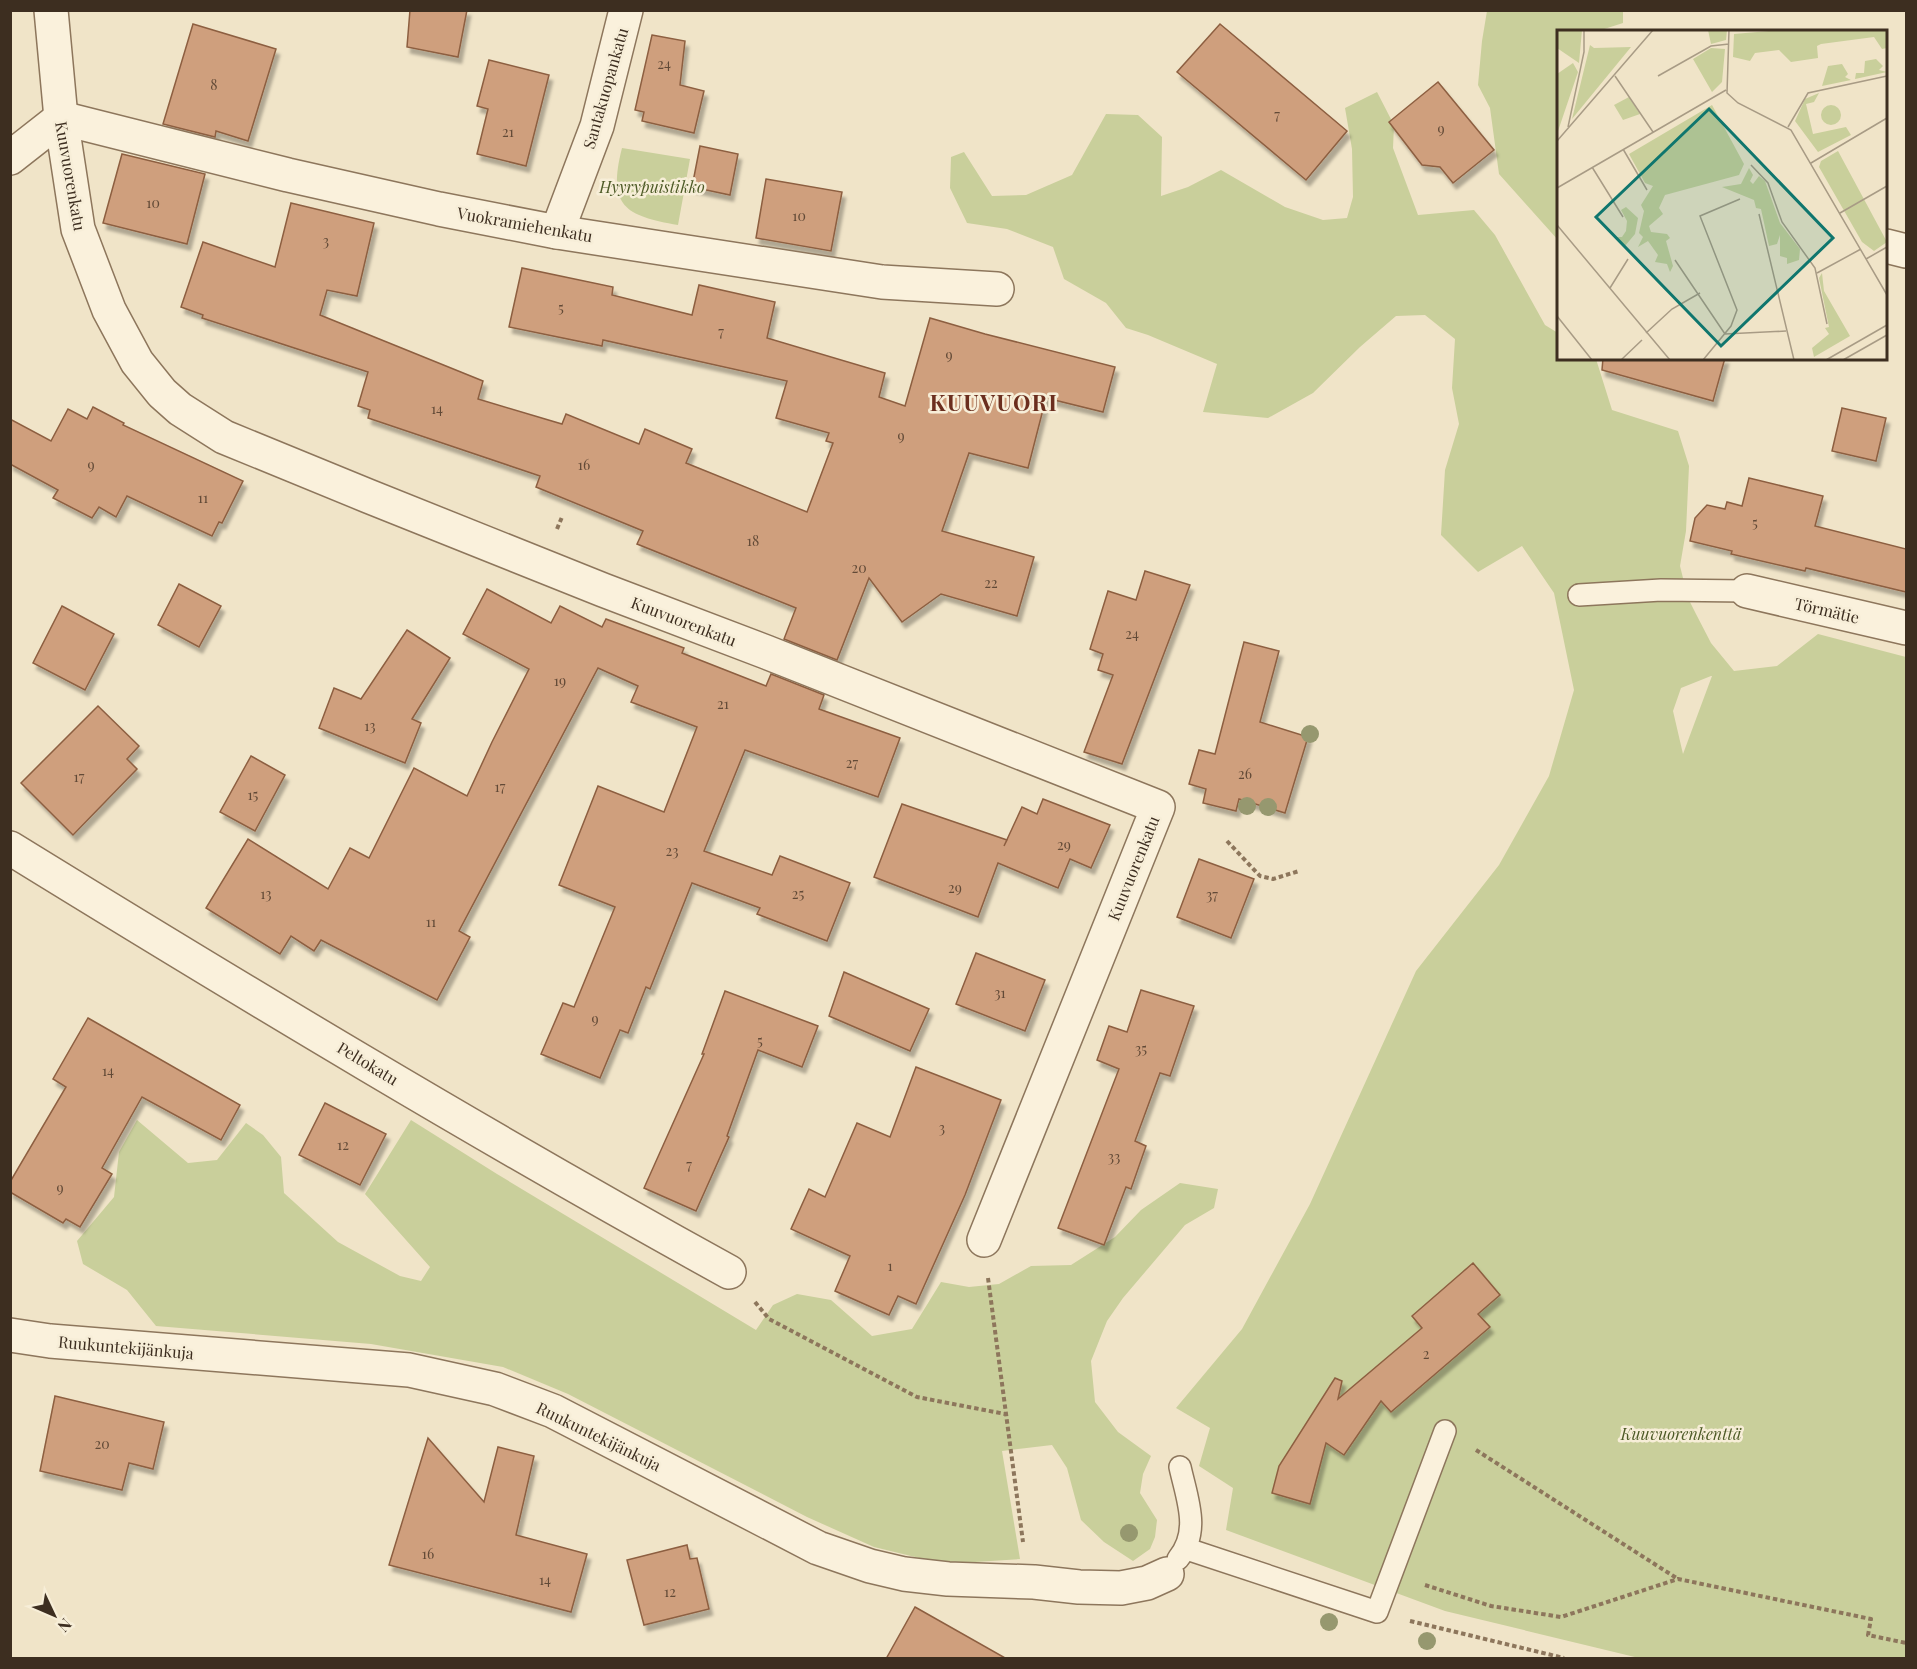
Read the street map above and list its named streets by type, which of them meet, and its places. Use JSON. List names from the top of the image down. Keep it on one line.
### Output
{"streets":{"street":["Santakuopankatu","Kuuvuorenkatu","Vuokramiehenkatu","Törmätie","Peltokatu","Ruukuntekijänkuja"]},"crossings":[["Santakuopankatu","Vuokramiehenkatu"],["Kuuvuorenkatu","Vuokramiehenkatu"]],"districts":["KUUVUORI"],"parks":["Hyyrypuistikko","Kuuvuorenkenttä"],"house_numbers":["24","8","7","9","21","10","10","3","5","7","9","14","9","9","16","11","5","18","20","22","24","19","21","13","27","26","17","17","15","29","23","29","13","25","37","11","31","9","5","35","14","3","12","33","7","9","1","2","20","16","14","12"],"north":"bottom right"}
